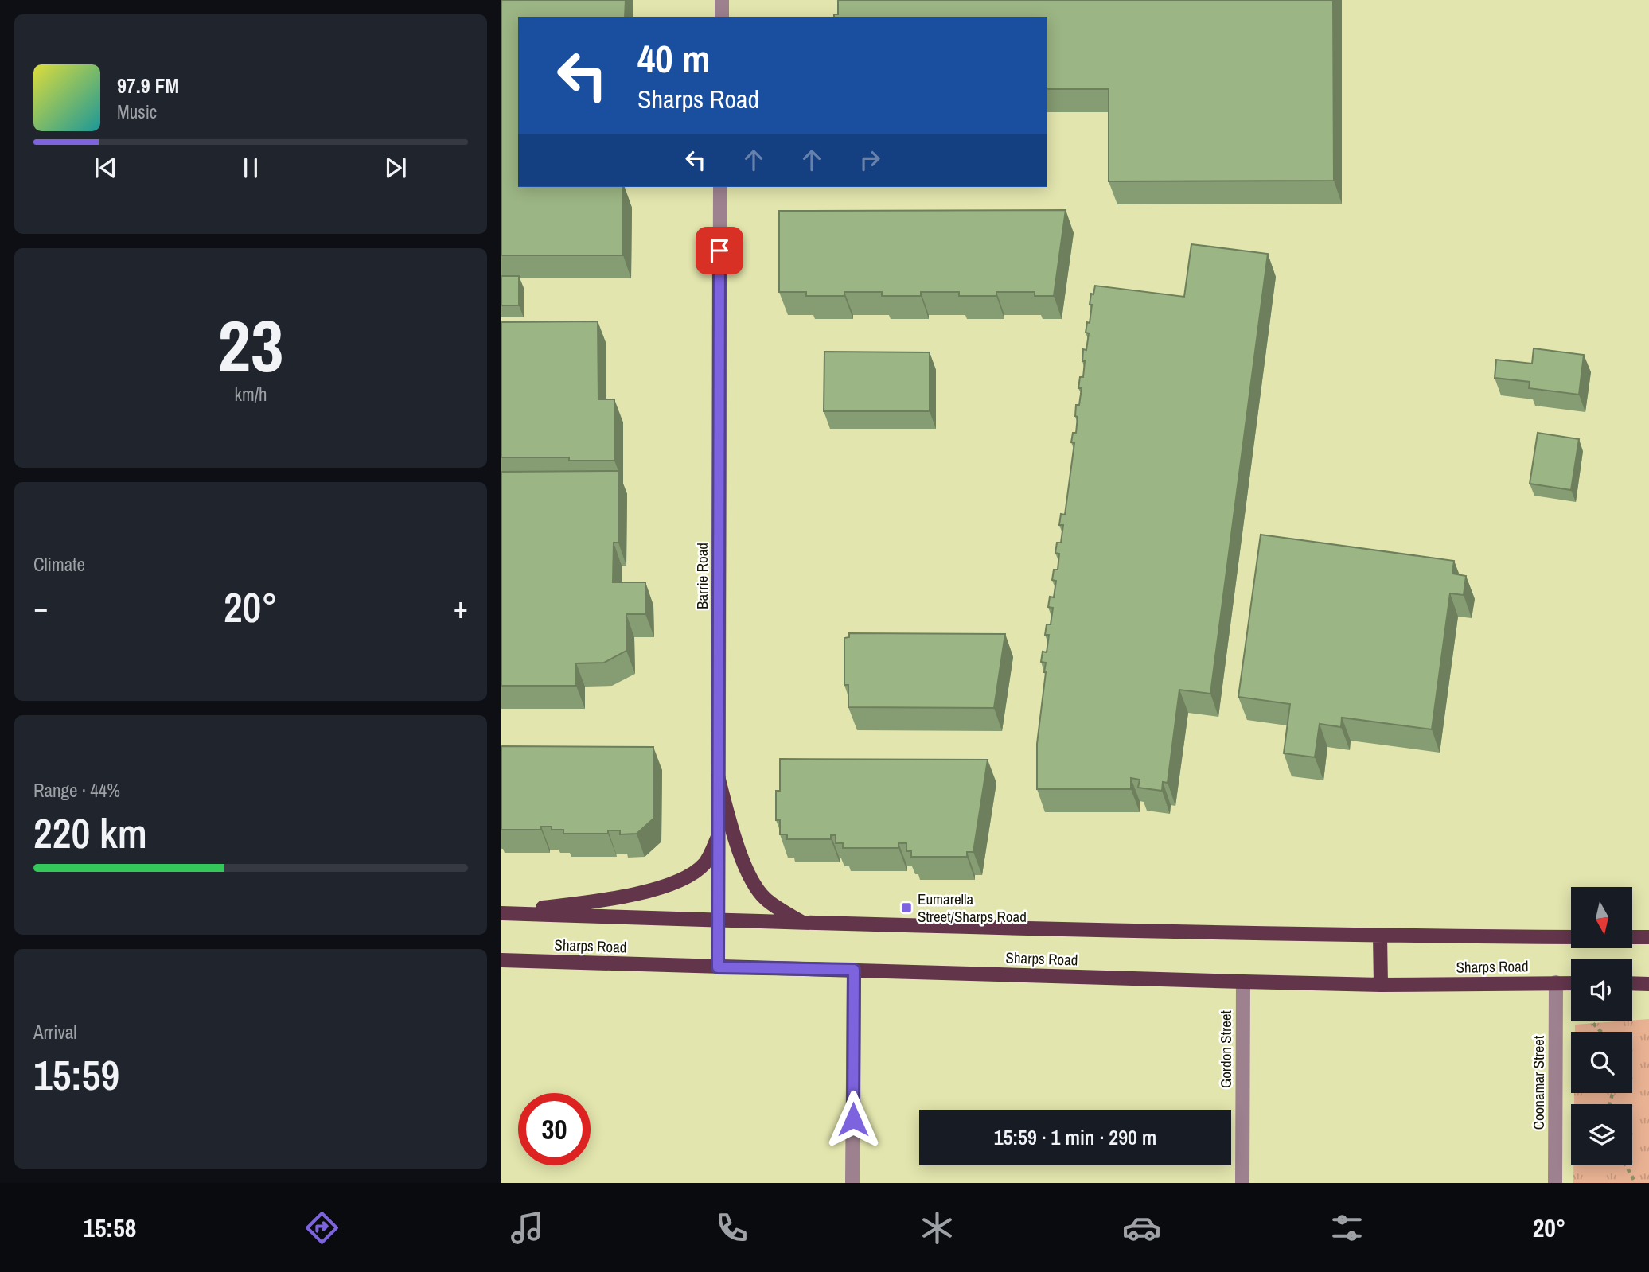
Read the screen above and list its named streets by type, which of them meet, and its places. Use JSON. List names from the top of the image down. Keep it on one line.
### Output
{"streets":{"main road":["Sharps Road"],"street":["Barrie Road","Gordon Street","Coonamar Street"]},"crossings":[["Barrie Road","Sharps Road"],["Sharps Road","Gordon Street"],["Sharps Road","Coonamar Street"]],"places":{"transit":["Eumarella Street/Sharps Road"]},"north":"bottom","page":{"turn":["40 m","Sharps Road"],"song":["97.9 FM","Music"],"tile":[["23","km/h"],"Climate",["Range · 44%","220 km"],["Arrival","15:59"]],"heat":["−","20°","+"],"limit":"30","trip":"15:59 · 1 min · 290 m","tabs":["15:58","20°"]}}
